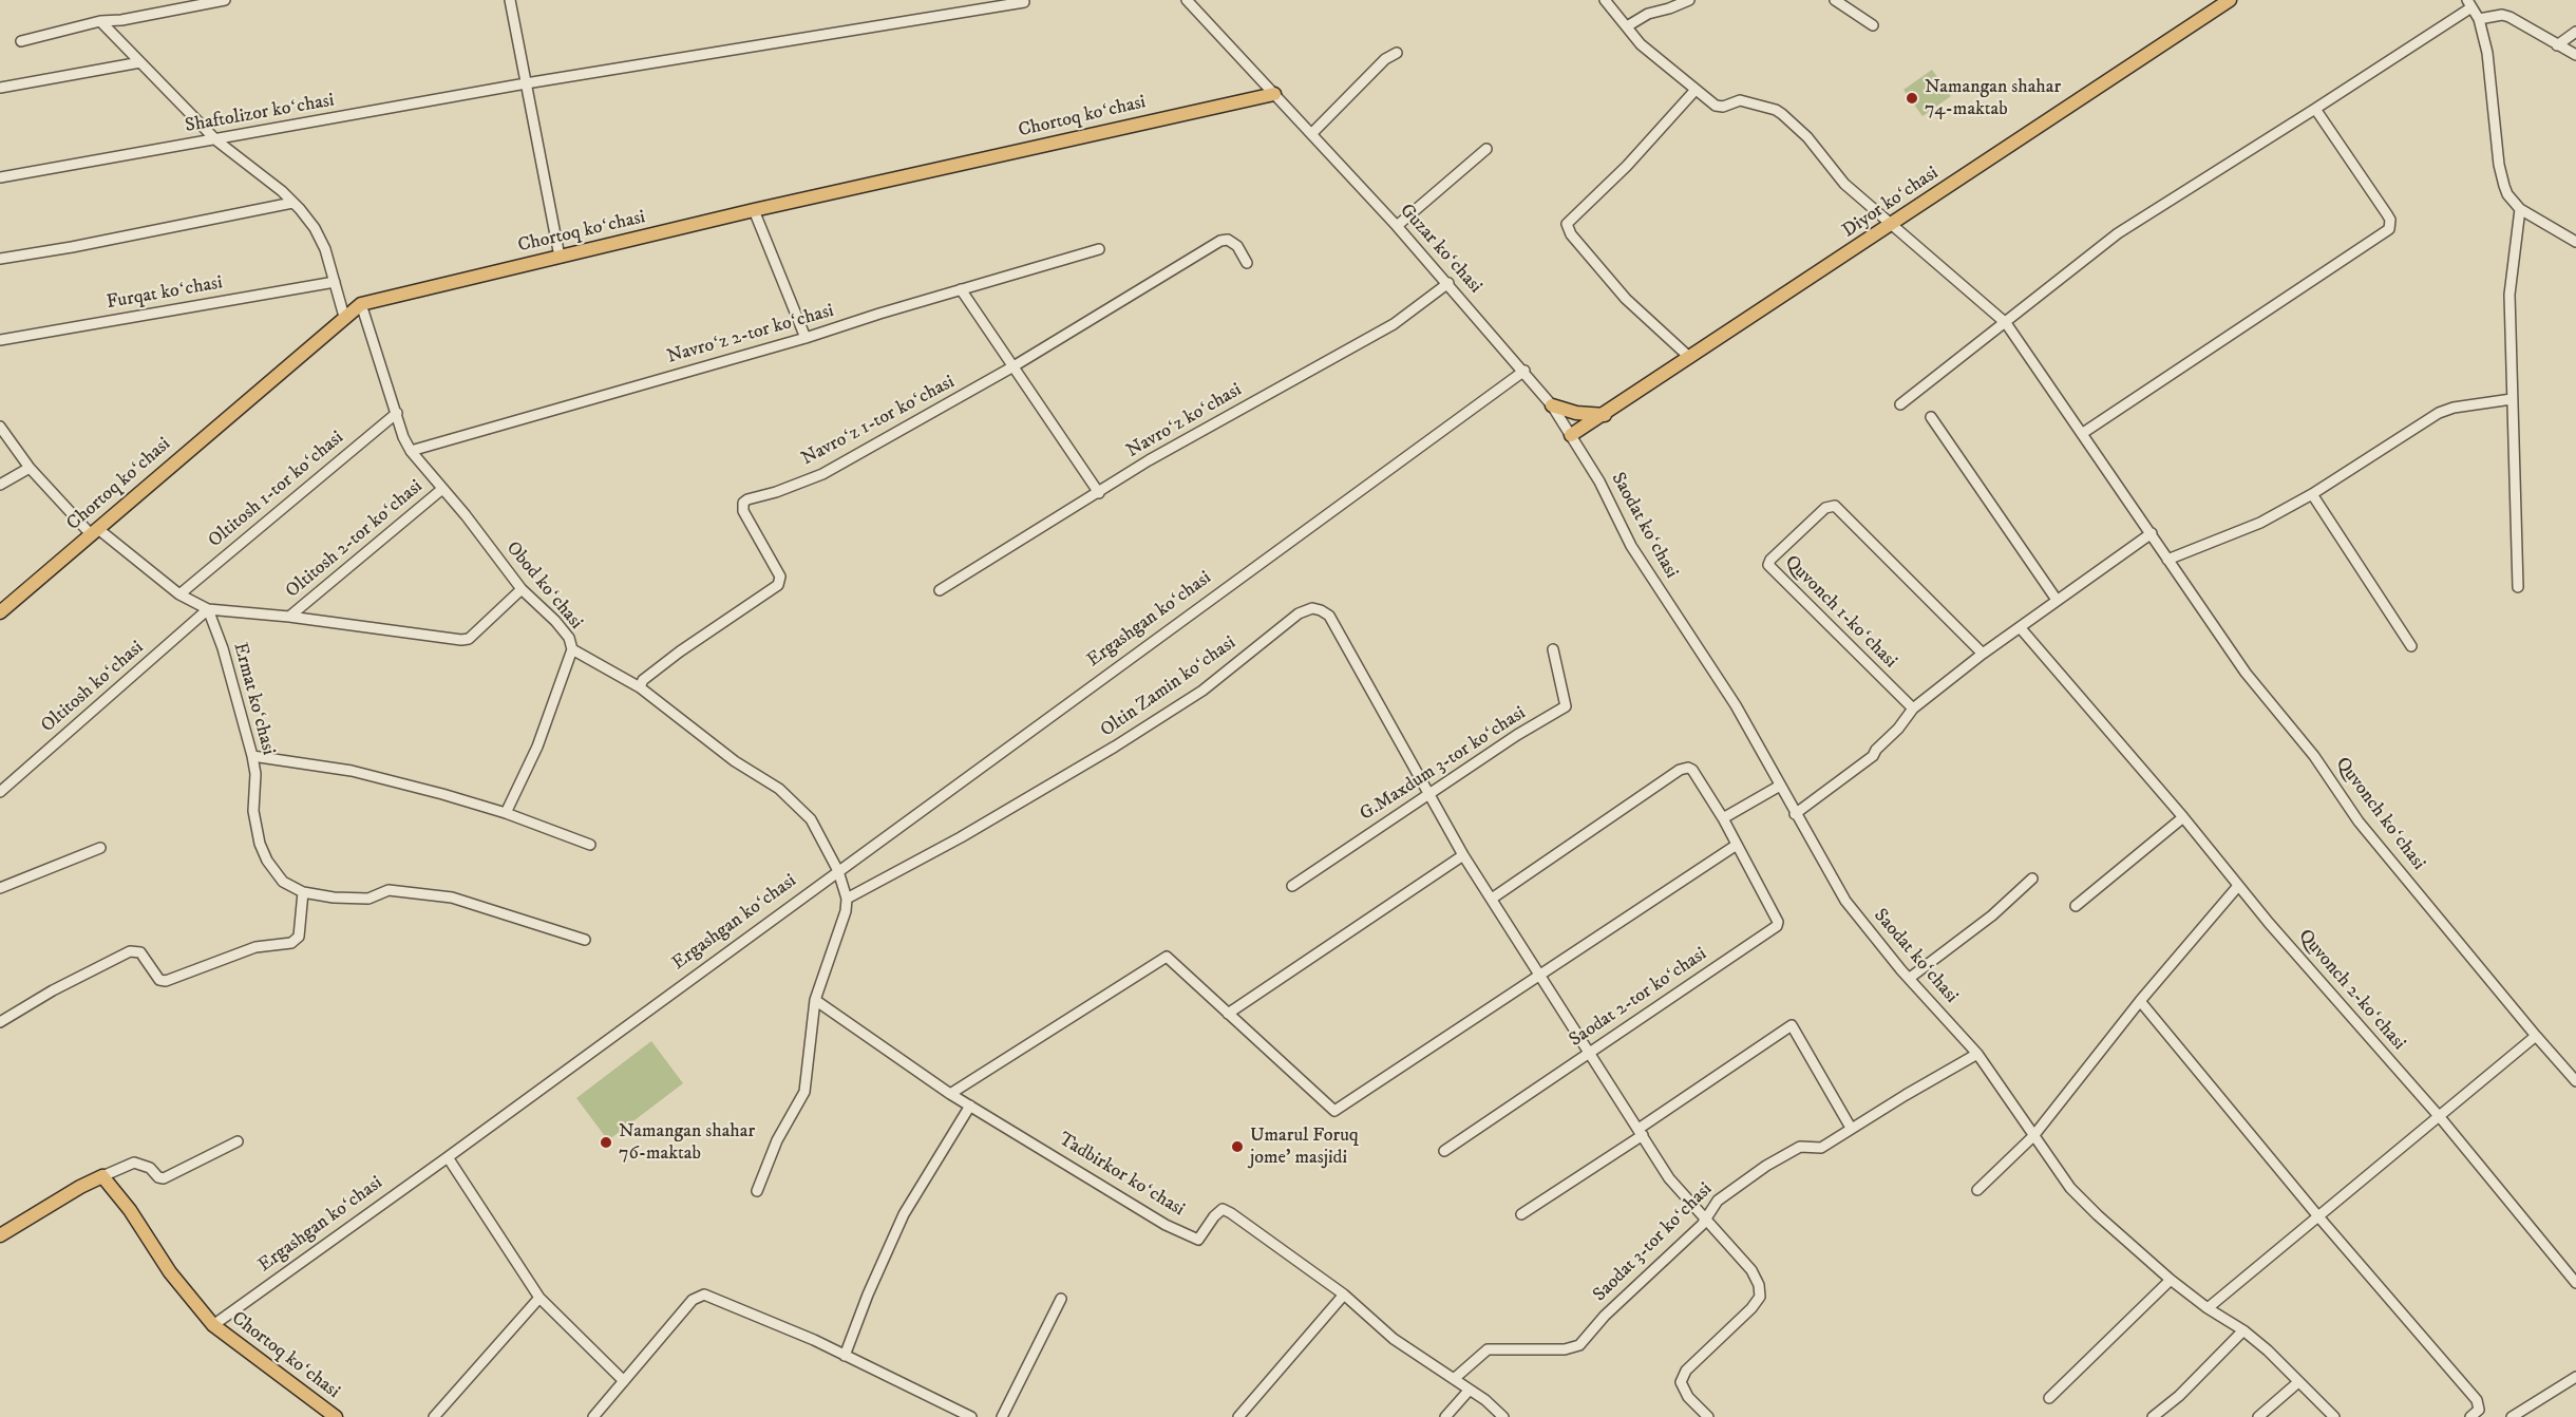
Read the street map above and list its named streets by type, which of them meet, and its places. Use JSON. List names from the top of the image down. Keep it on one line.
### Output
{"streets":{"main road":["Chortoq koʻchasi","Diyor koʻchasi"],"street":["Shaftolizor koʻchasi","Guzar koʻchasi","Furqat koʻchasi","Navroʻz 2-tor koʻchasi","Navroʻz 1-tor koʻchasi","Navroʻz koʻchasi","Oltitosh 1-tor koʻchasi","Saodat koʻchasi","Oltitosh 2-tor koʻchasi","Obod koʻchasi","Quvonch 1-koʻchasi","Ergashgan koʻchasi","Oltitosh koʻchasi","Oltin Zamin koʻchasi","Ermat koʻchasi","G.Maxdum 3-tor koʻchasi","Quvonch koʻchasi","Quvonch 2-koʻchasi","Saodat 2-tor koʻchasi","Tadbirkor koʻchasi","Saodat 3-tor koʻchasi"]},"crossings":[["Chortoq koʻchasi","Guzar koʻchasi"],["Chortoq koʻchasi","Obod koʻchasi"],["Chortoq koʻchasi","Ergashgan koʻchasi"],["Diyor koʻchasi","Guzar koʻchasi"],["Diyor koʻchasi","Saodat koʻchasi"],["Guzar koʻchasi","Navroʻz koʻchasi"],["Guzar koʻchasi","Saodat koʻchasi"],["Guzar koʻchasi","Ergashgan koʻchasi"],["Navroʻz 2-tor koʻchasi","Obod koʻchasi"],["Navroʻz 1-tor koʻchasi","Obod koʻchasi"],["Oltitosh 1-tor koʻchasi","Obod koʻchasi"],["Saodat koʻchasi","Saodat 3-tor koʻchasi"],["Oltitosh 2-tor koʻchasi","Obod koʻchasi"],["Obod koʻchasi","Ergashgan koʻchasi"],["Oltitosh koʻchasi","Ermat koʻchasi"],["Oltin Zamin koʻchasi","G.Maxdum 3-tor koʻchasi"],["Tadbirkor koʻchasi","Saodat 3-tor koʻchasi"]],"places":["Namangan shahar 74-maktab","Namangan shahar 76-maktab","Umarul Foruq jome' masjidi"]}
